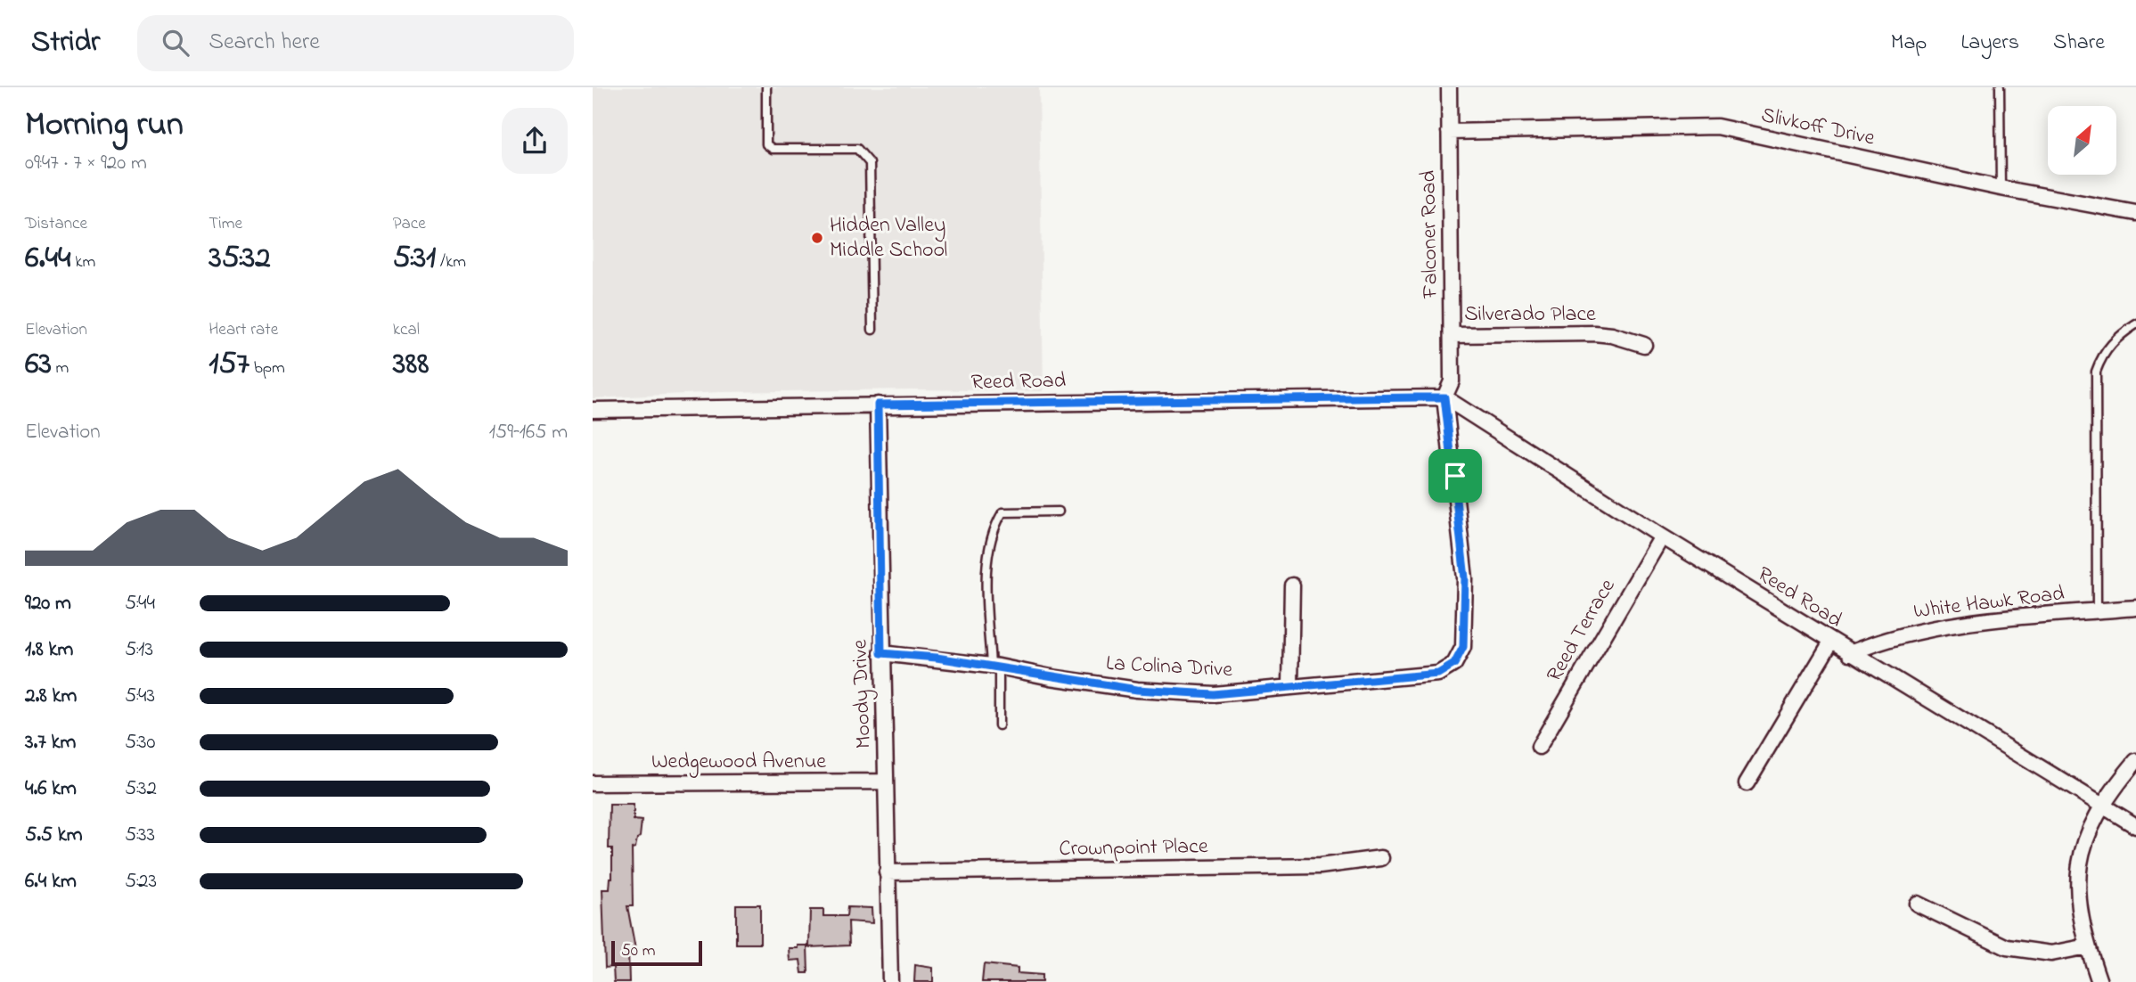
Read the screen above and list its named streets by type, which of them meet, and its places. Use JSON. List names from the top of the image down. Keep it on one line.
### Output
{"streets":{"street":["Slivkoff Drive","Falconer Road","Silverado Place","Reed Road","White Hawk Road","Reed Terrace","La Colina Drive","Moody Drive","Wedgewood Avenue","Crownpoint Place"]},"crossings":[["Slivkoff Drive","Falconer Road"],["Falconer Road","Silverado Place"],["Falconer Road","Reed Road"],["Falconer Road","La Colina Drive"],["Reed Road","White Hawk Road"],["Reed Road","Reed Terrace"],["Reed Road","La Colina Drive"],["Reed Road","Moody Drive"],["La Colina Drive","Moody Drive"],["Moody Drive","Wedgewood Avenue"],["Moody Drive","Crownpoint Place"]],"places":["Hidden Valley Middle School"],"scale_bar":"50 m","north":"top right","page":{"header":"Stridr","search":"Search here","nav":["Map","Layers","Share"],"heading":["Morning run","09:47 · 7 × 920 m"],"stats":[["Distance","6.44 km"],["Time","35:32"],["Pace","5:31 /km"],["Elevation","63 m"],["Heart rate","157 bpm"],["kcal","388"]],"chart":["Elevation","159–165 m"],"list":[{"name":"920 m","note":"5:44"},{"name":"1.8 km","note":"5:13"},{"name":"2.8 km","note":"5:43"},{"name":"3.7 km","note":"5:30"},{"name":"4.6 km","note":"5:32"},{"name":"5.5 km","note":"5:33"},{"name":"6.4 km","note":"5:23"}],"scale":"50 m"}}
